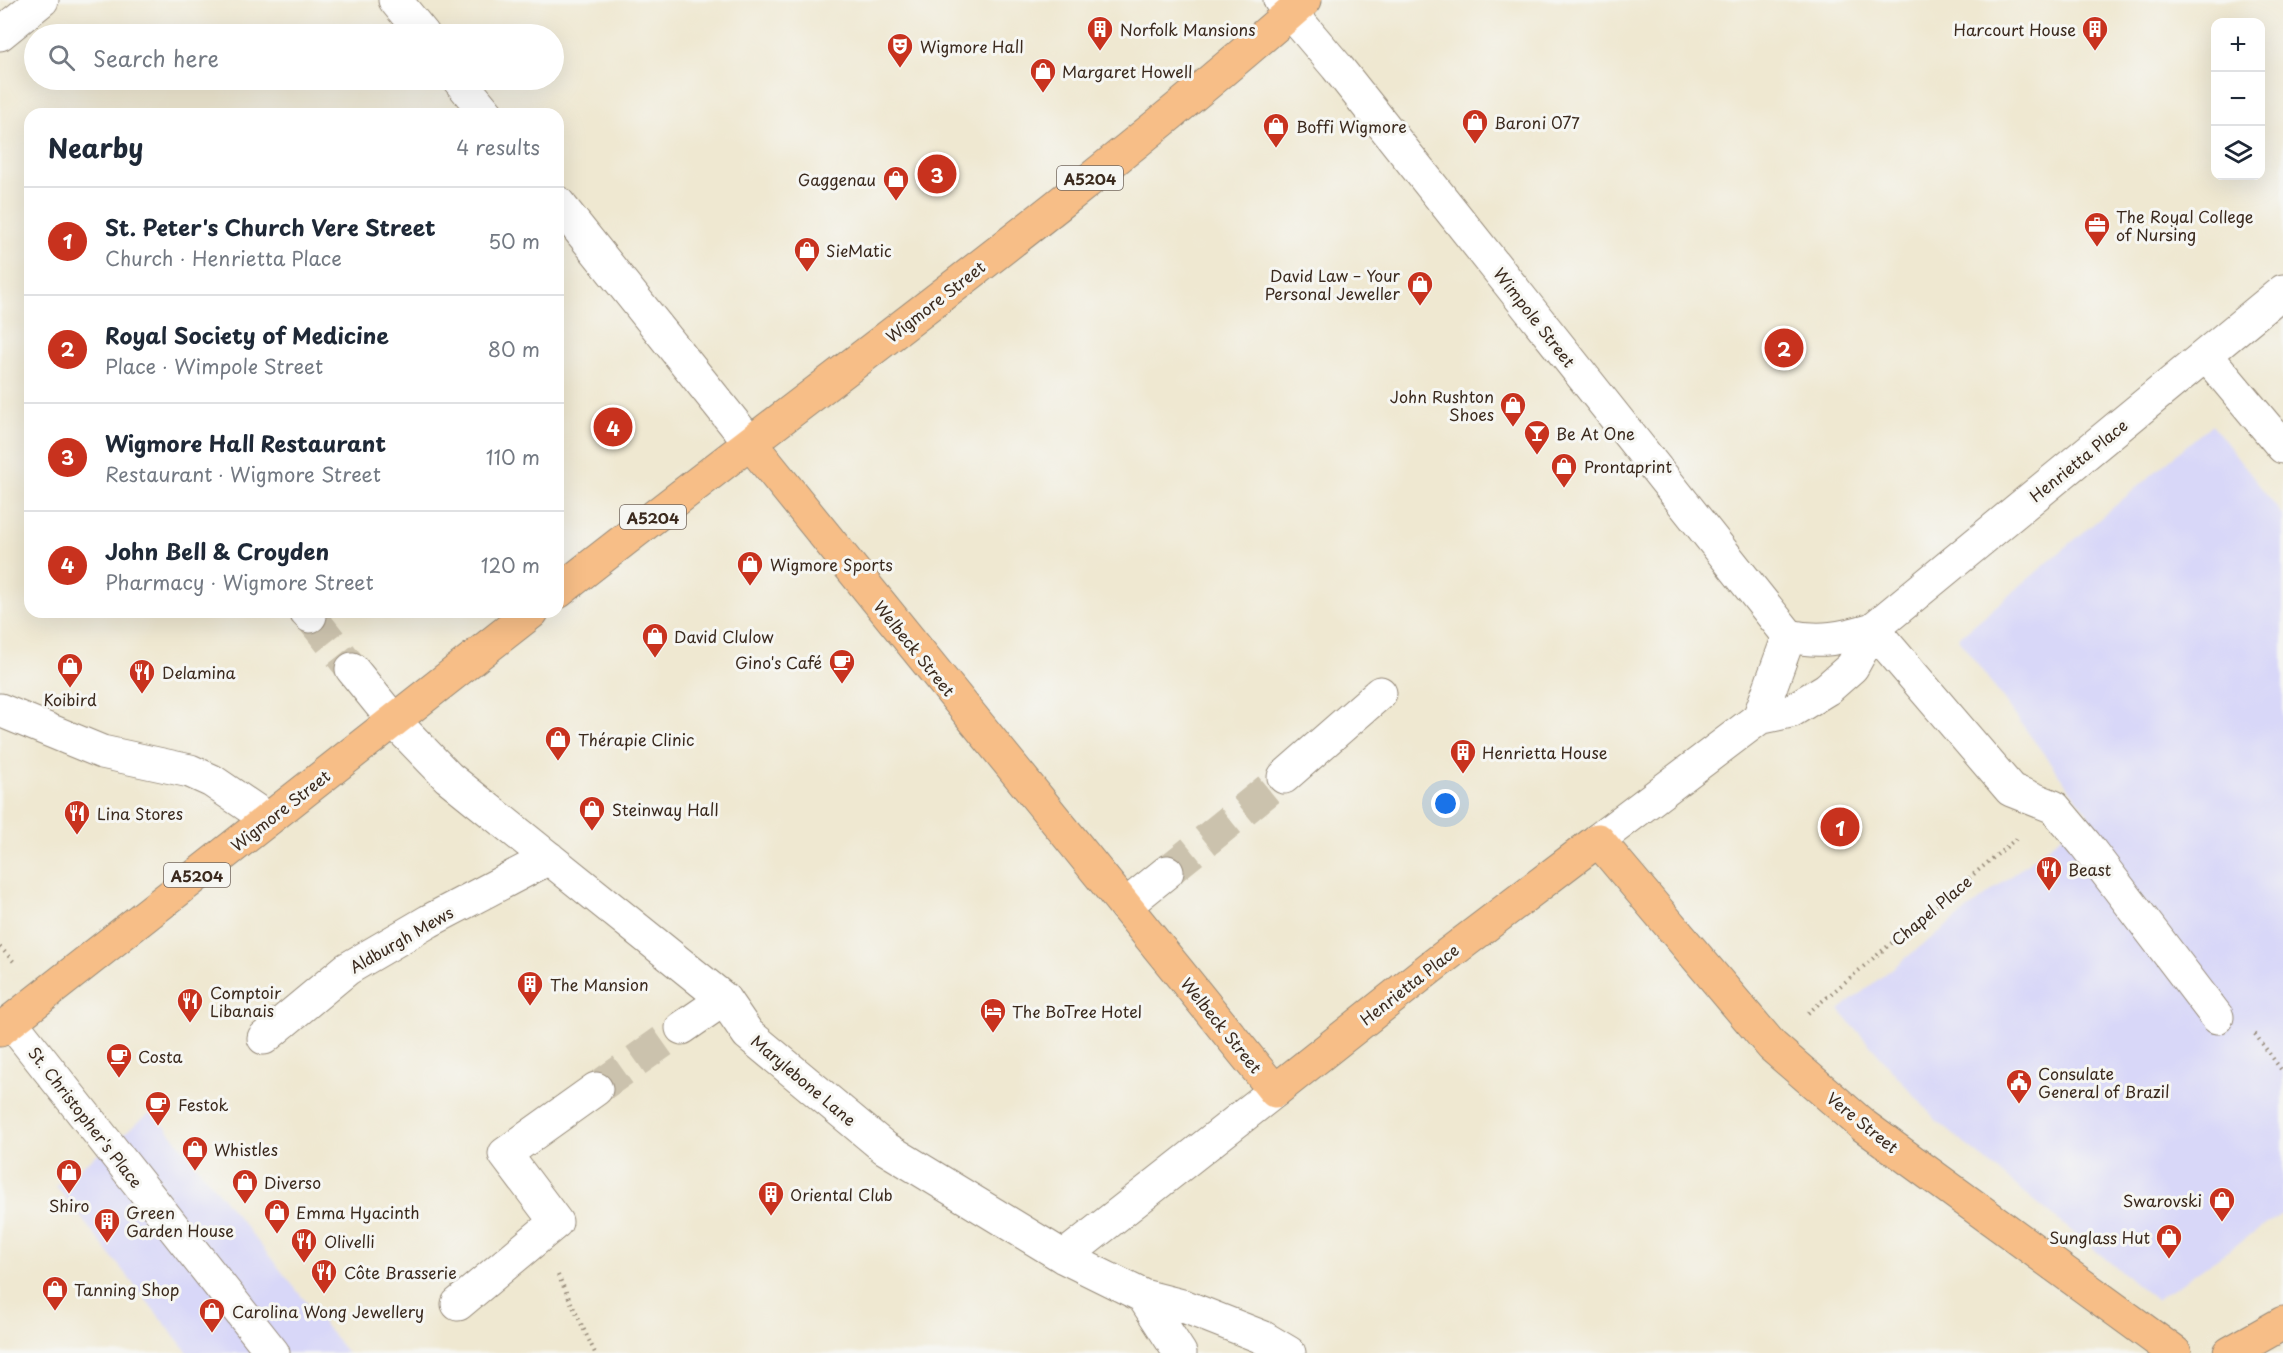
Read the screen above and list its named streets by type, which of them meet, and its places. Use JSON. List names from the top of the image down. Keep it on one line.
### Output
{"streets":{"main road":["A5204","Wigmore Street","Henrietta Place","Welbeck Street","Vere Street"],"street":["Wimpole Street","Aldburgh Mews","Marylebone Lane","St. Christopher's Place"],"path":["Chapel Place"]},"crossings":[["Wigmore Street","Wimpole Street"],["Wigmore Street","Welbeck Street"],["Wigmore Street","Marylebone Lane"],["Wigmore Street","St. Christopher's Place"],["Wimpole Street","Henrietta Place"],["Henrietta Place","Welbeck Street"],["Henrietta Place","Marylebone Lane"],["Henrietta Place","Vere Street"],["Aldburgh Mews","Marylebone Lane"]],"places":{"building":["Norfolk Mansions","Harcourt House","Henrietta House","The Mansion","Oriental Club","Green Garden House"],"theatre":["Wigmore Hall"],"shop":["Margaret Howell","Baroni 077","Boffi Wigmore","Gaggenau","SieMatic","David Law – Your Personal Jeweller","John Rushton Shoes","Prontaprint","Wigmore Sports","David Clulow","Koibird","Thérapie Clinic","Steinway Hall","Whistles","Shiro","Diverso","Swarovski","Emma Hyacinth","Sunglass Hut","Tanning Shop","Carolina Wong Jewellery"],"office":["The Royal College of Nursing"],"bar":["Be At One"],"cafe":["Gino's Café","Costa","Festok"],"restaurant":["Delamina","Lina Stores","Beast","Comptoir Libanais","Olivelli","Côte Brasserie"],"hotel":["The BoTree Hotel"],"public building":["Consulate General of Brazil"]},"page":{"map_buttons":["+","−"],"search":"Search here","heading":["Nearby","4 results"],"pins":["3","2","4","1"],"list":[{"mark":"1","name":"St. Peter's Church Vere Street","note":"Church · Henrietta Place","value":"50 m"},{"mark":"2","name":"Royal Society of Medicine","note":"Place · Wimpole Street","value":"80 m"},{"mark":"3","name":"Wigmore Hall Restaurant","note":"Restaurant · Wigmore Street","value":"110 m"},{"mark":"4","name":"John Bell & Croyden","note":"Pharmacy · Wigmore Street","value":"120 m"}]}}
